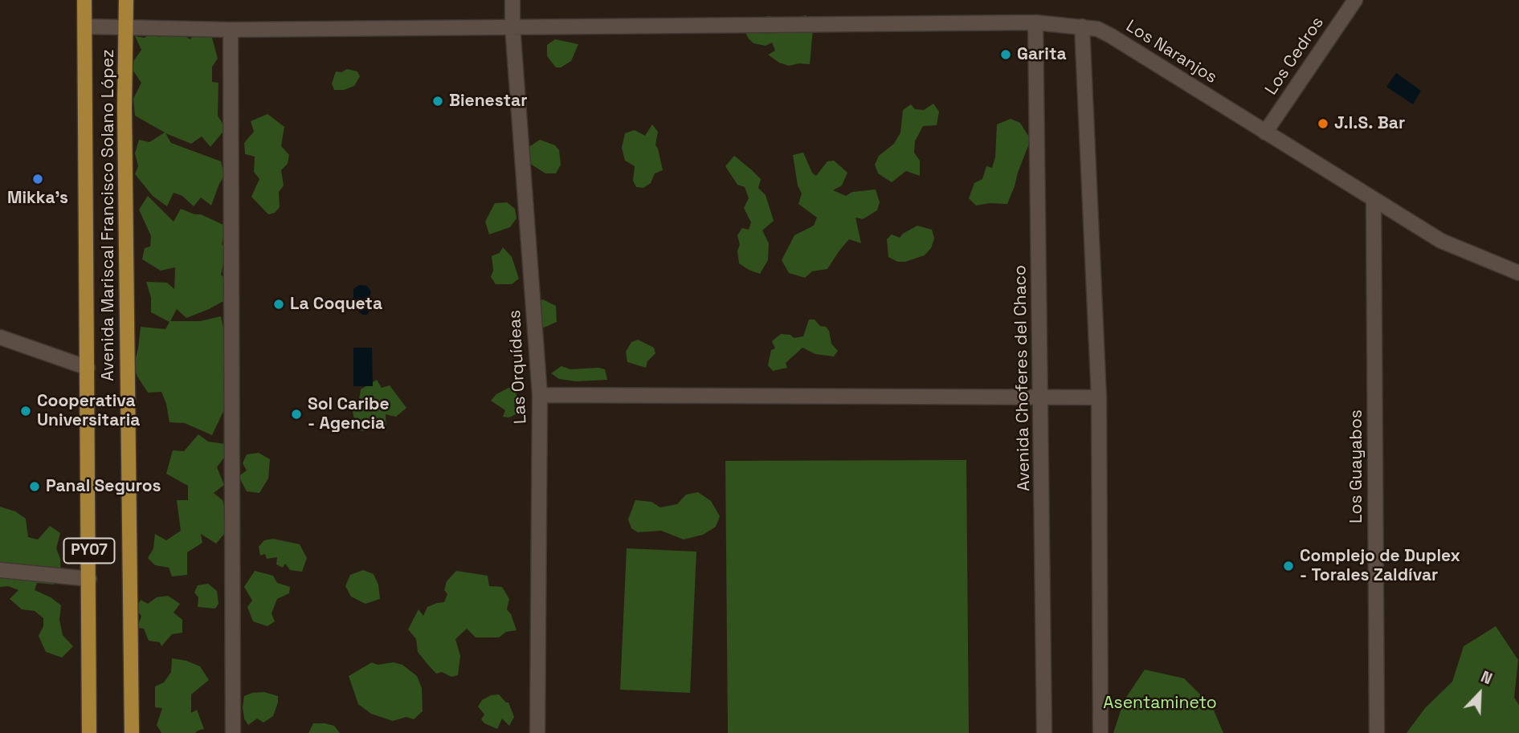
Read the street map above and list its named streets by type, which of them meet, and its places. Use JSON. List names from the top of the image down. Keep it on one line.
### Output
{"streets":{"main road":["Avenida Mariscal Francisco Solano López","PY07"],"street":["Los Naranjos","Los Cedros","Las Orquídeas","Avenida Choferes del Chaco","Los Guayabos"]},"crossings":[["Los Naranjos","Los Cedros"],["Los Naranjos","Avenida Mariscal Francisco Solano López"],["Los Naranjos","Las Orquídeas"],["Los Naranjos","Avenida Choferes del Chaco"],["Los Naranjos","Los Guayabos"]],"parks":["Asentamineto"],"places":["Garita","Bienestar","J.I.S. Bar","Mikka's","La Coqueta","Cooperativa Universitaria","Sol Caribe - Agencia","Panal Seguros","Complejo de Duplex - Torales Zaldívar"],"north":"top right"}
